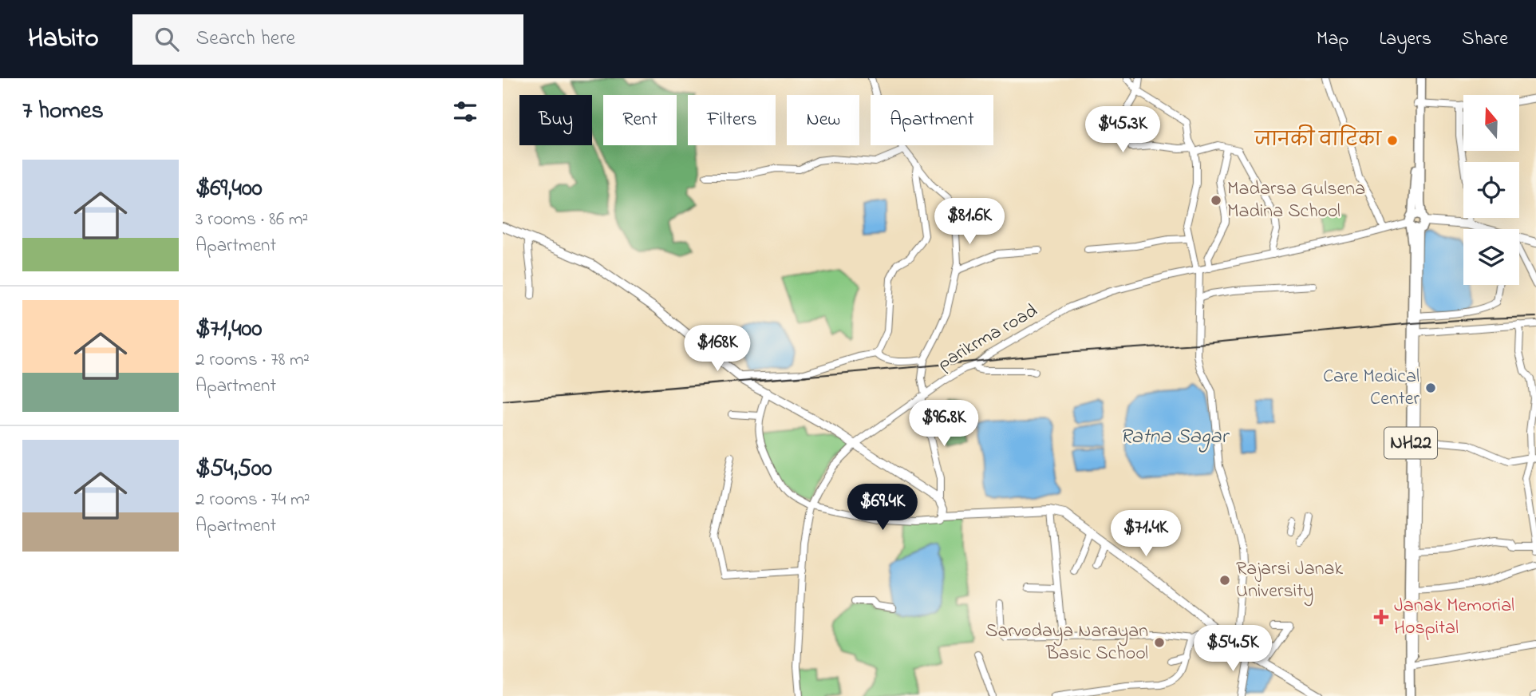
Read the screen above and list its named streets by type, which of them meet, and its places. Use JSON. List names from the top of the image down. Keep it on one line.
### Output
{"streets":{"highway":["NH22"],"street":["parikrma road"]},"crossings":[["parikrma road","NH22"]],"water":["Ratna Sagar"],"places":{"other":["जानकी वाटिका","Madarsa Gulsena Madina School","Care Medical Center","Rajarsi Janak University","Sarvodaya Narayan Basic School"],"health":["Janak Memorial Hospital"]},"north":"top","page":{"header":"Habito","search":"Search here","nav":["Map","Layers","Share"],"heading":"7 homes","chip":["Buy","Rent","Filters","New","Apartment"],"price":["$45.3K","$81.6K","$168K","$96.8K","$69.4K","$71.4K","$54.5K"],"list":[{"name":"$69,400","note":"3 rooms · 86 m² · Apartment"},{"name":"$71,400","note":"2 rooms · 78 m² · Apartment"},{"name":"$54,500","note":"2 rooms · 74 m² · Apartment"}]}}
